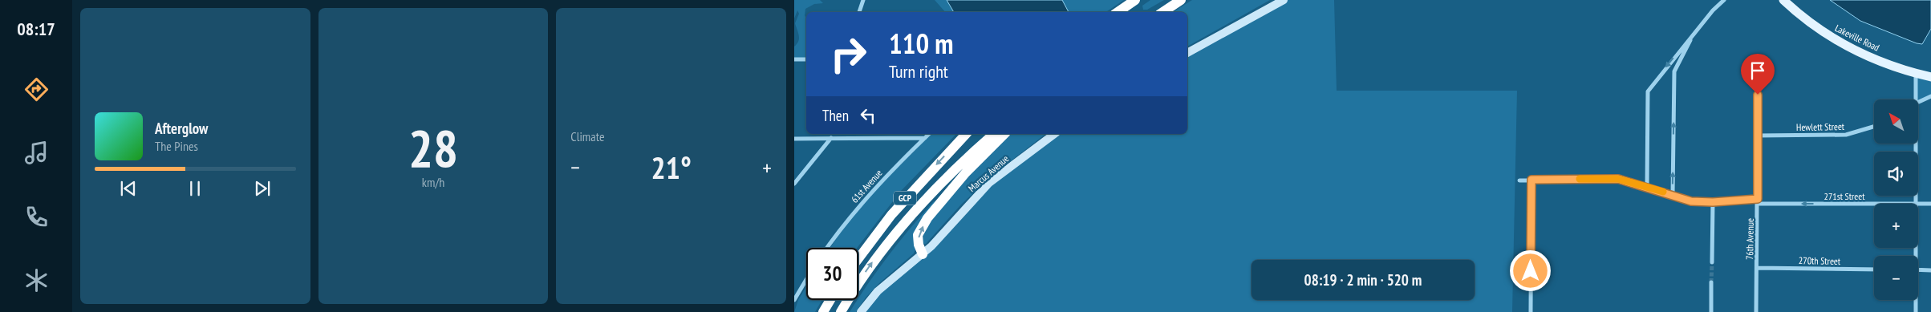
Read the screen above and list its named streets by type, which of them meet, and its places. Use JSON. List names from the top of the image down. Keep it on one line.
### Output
{"streets":{"highway":["GCP"],"main road":["Lakeville Road","Marcus Avenue"],"street":["Hewlett Street","61st Avenue","271st Street","76th Avenue","270th Street"]},"crossings":[["Hewlett Street","76th Avenue"],["271st Street","76th Avenue"],["76th Avenue","270th Street"]],"one_way":["271st Street"],"north":"top left","page":{"tabs":"08:17","tile":[["28","km/h"],"Climate"],"turn":["110 m","Turn right"],"then":"Then","map_buttons":["+","−"],"song":["Afterglow","The Pines"],"heat":["−","21°","+"],"limit":"30","trip":"08:19 · 2 min · 520 m"}}
